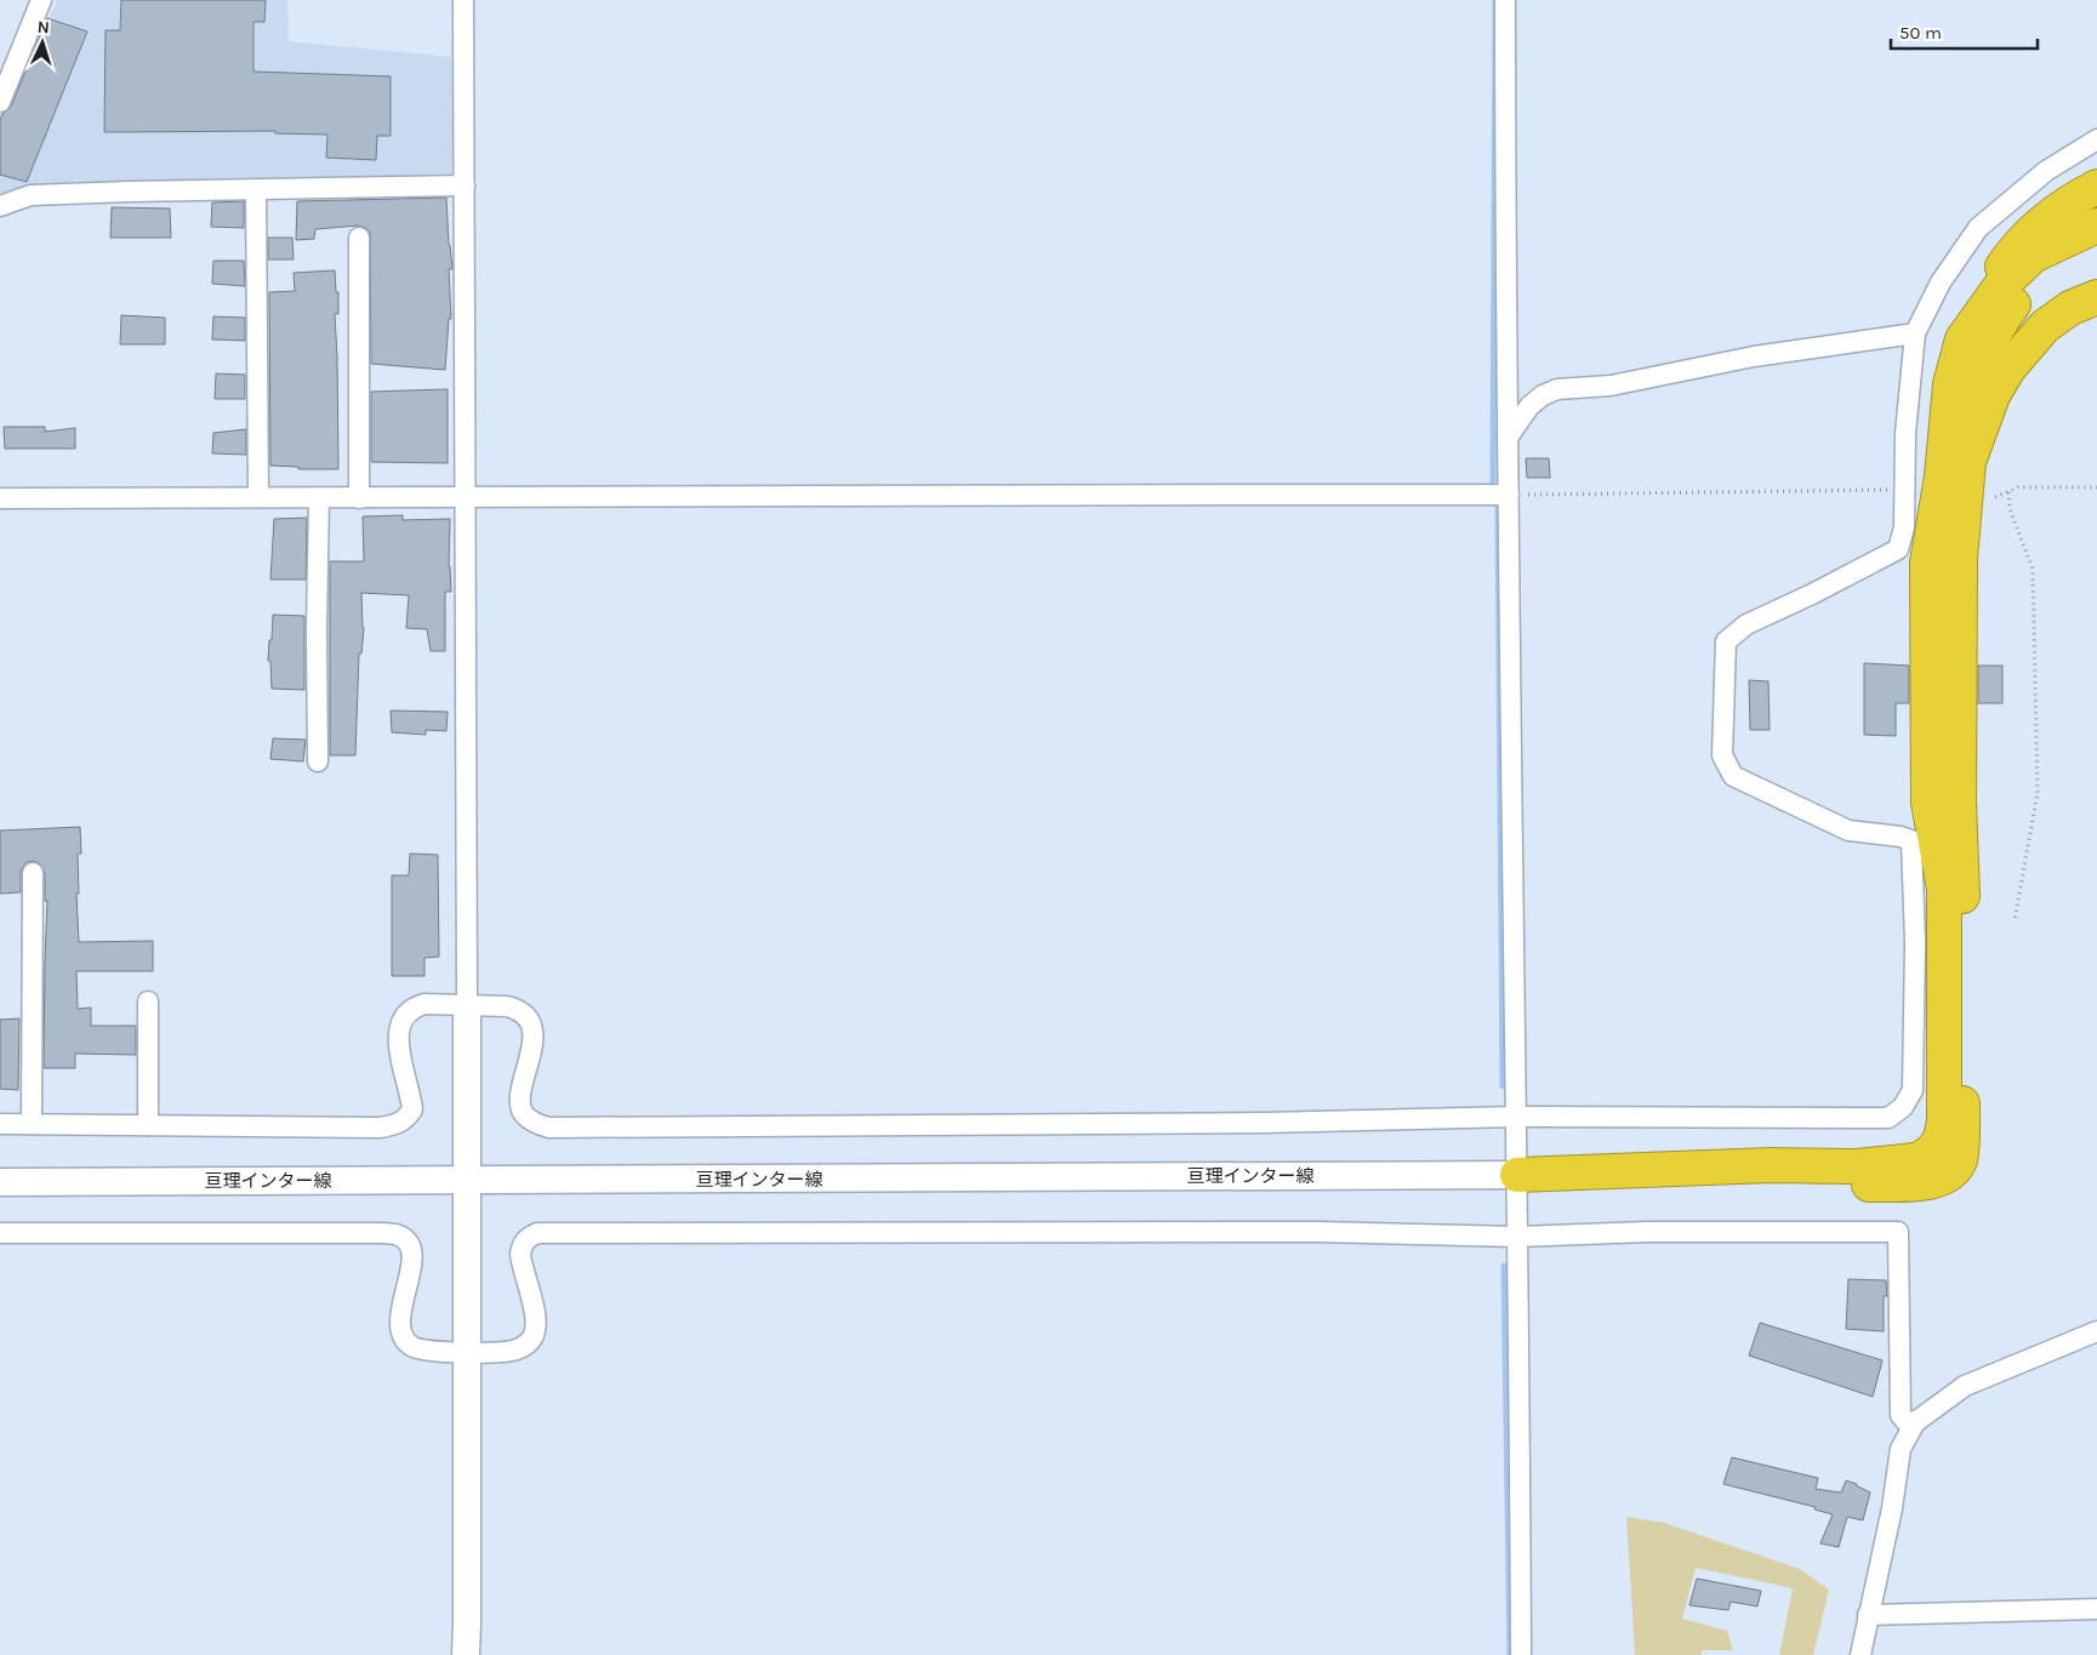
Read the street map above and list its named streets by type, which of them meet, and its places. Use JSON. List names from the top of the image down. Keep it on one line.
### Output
{"streets":{"main road":["亘理インター線"]},"scale_bar":"50 m","north":"top"}
